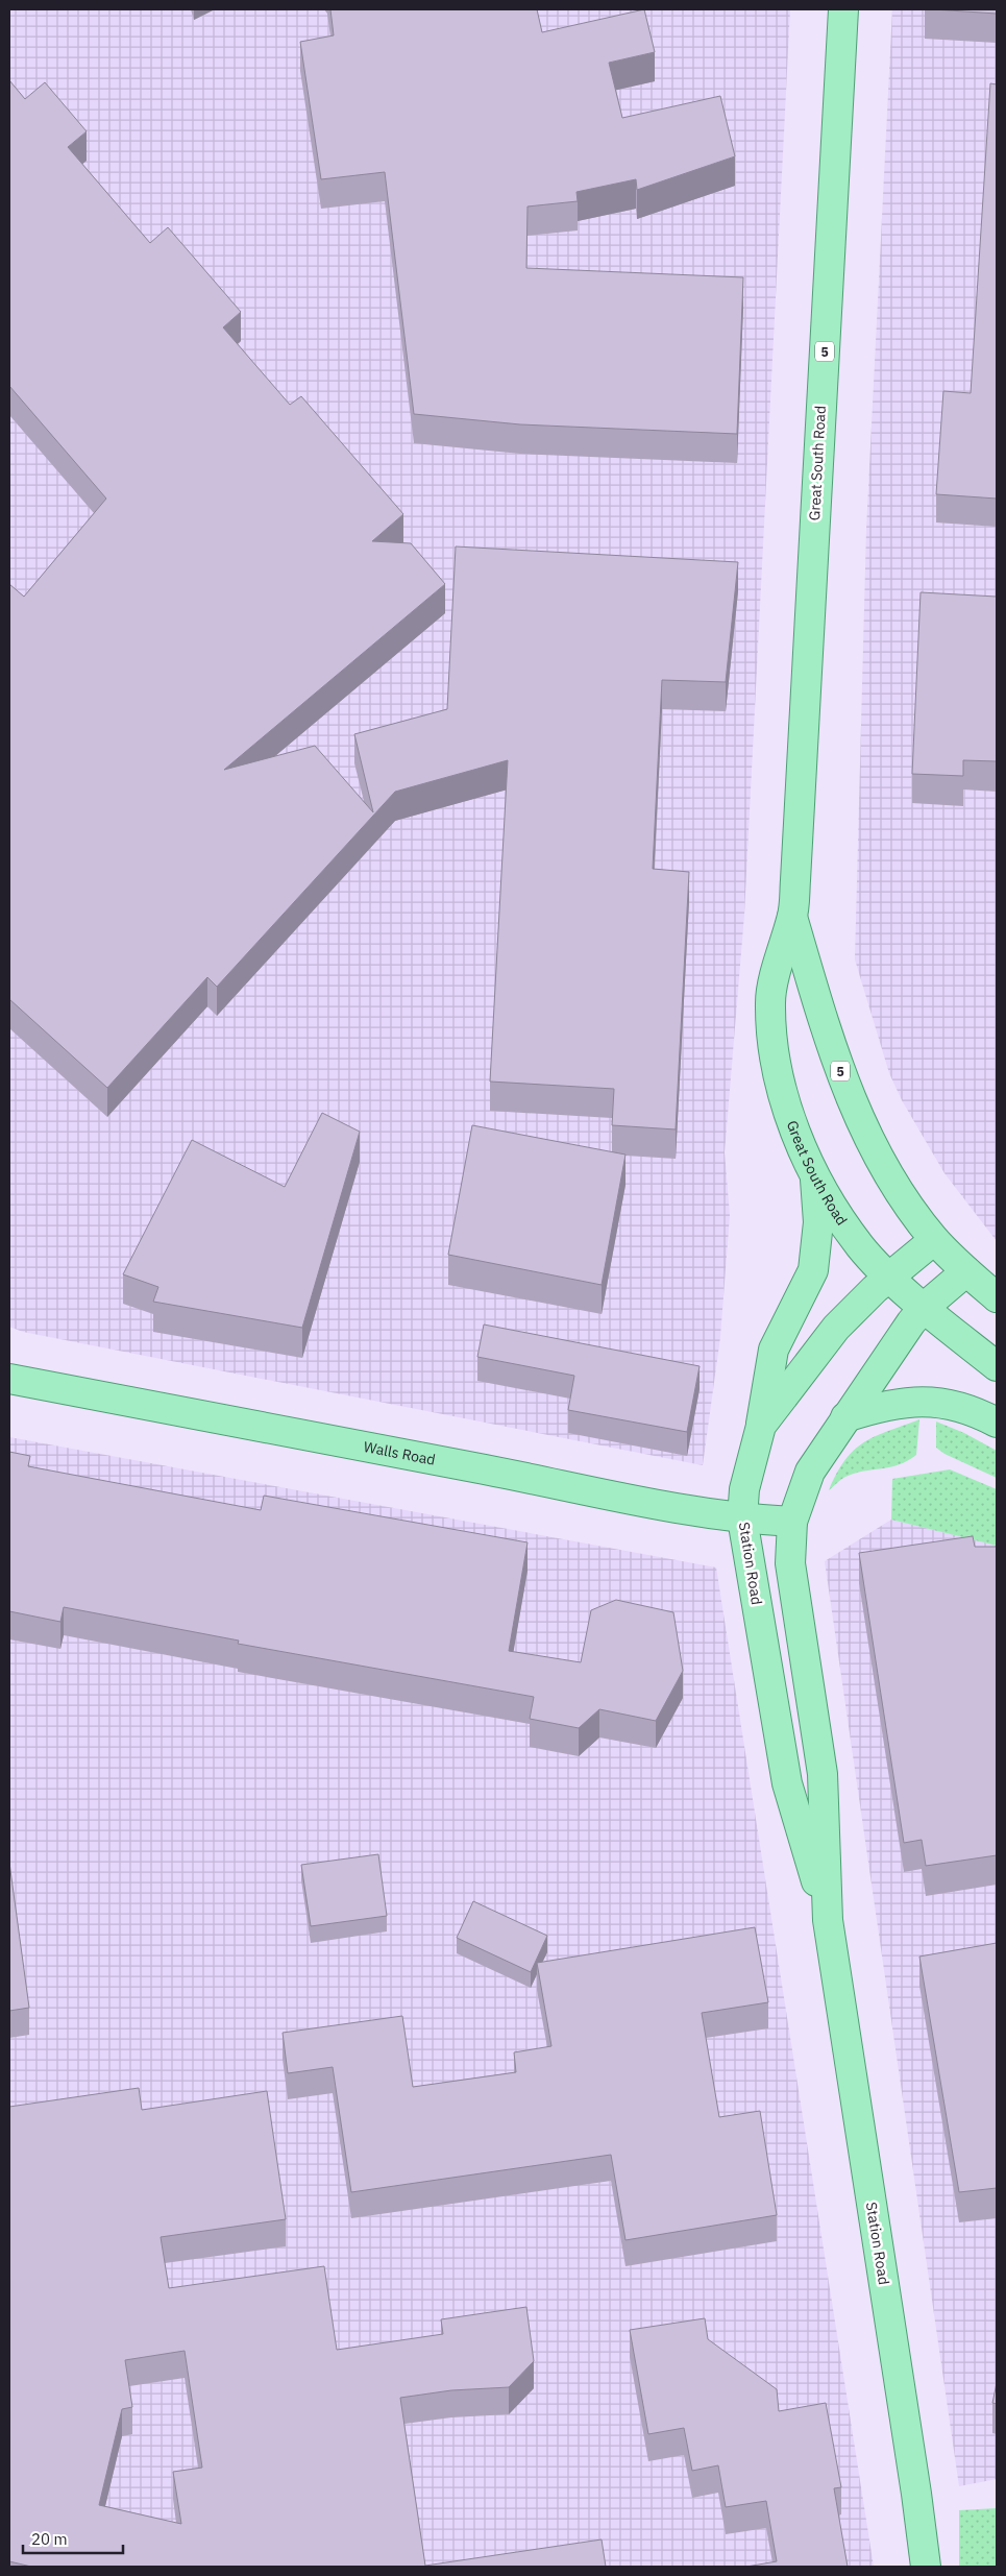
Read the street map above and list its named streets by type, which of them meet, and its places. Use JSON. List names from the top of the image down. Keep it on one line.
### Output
{"streets":{"main road":["5","Great South Road","Walls Road","Station Road"]},"crossings":[["Great South Road","Station Road"],["Walls Road","Station Road"]],"scale_bar":"20 m"}
